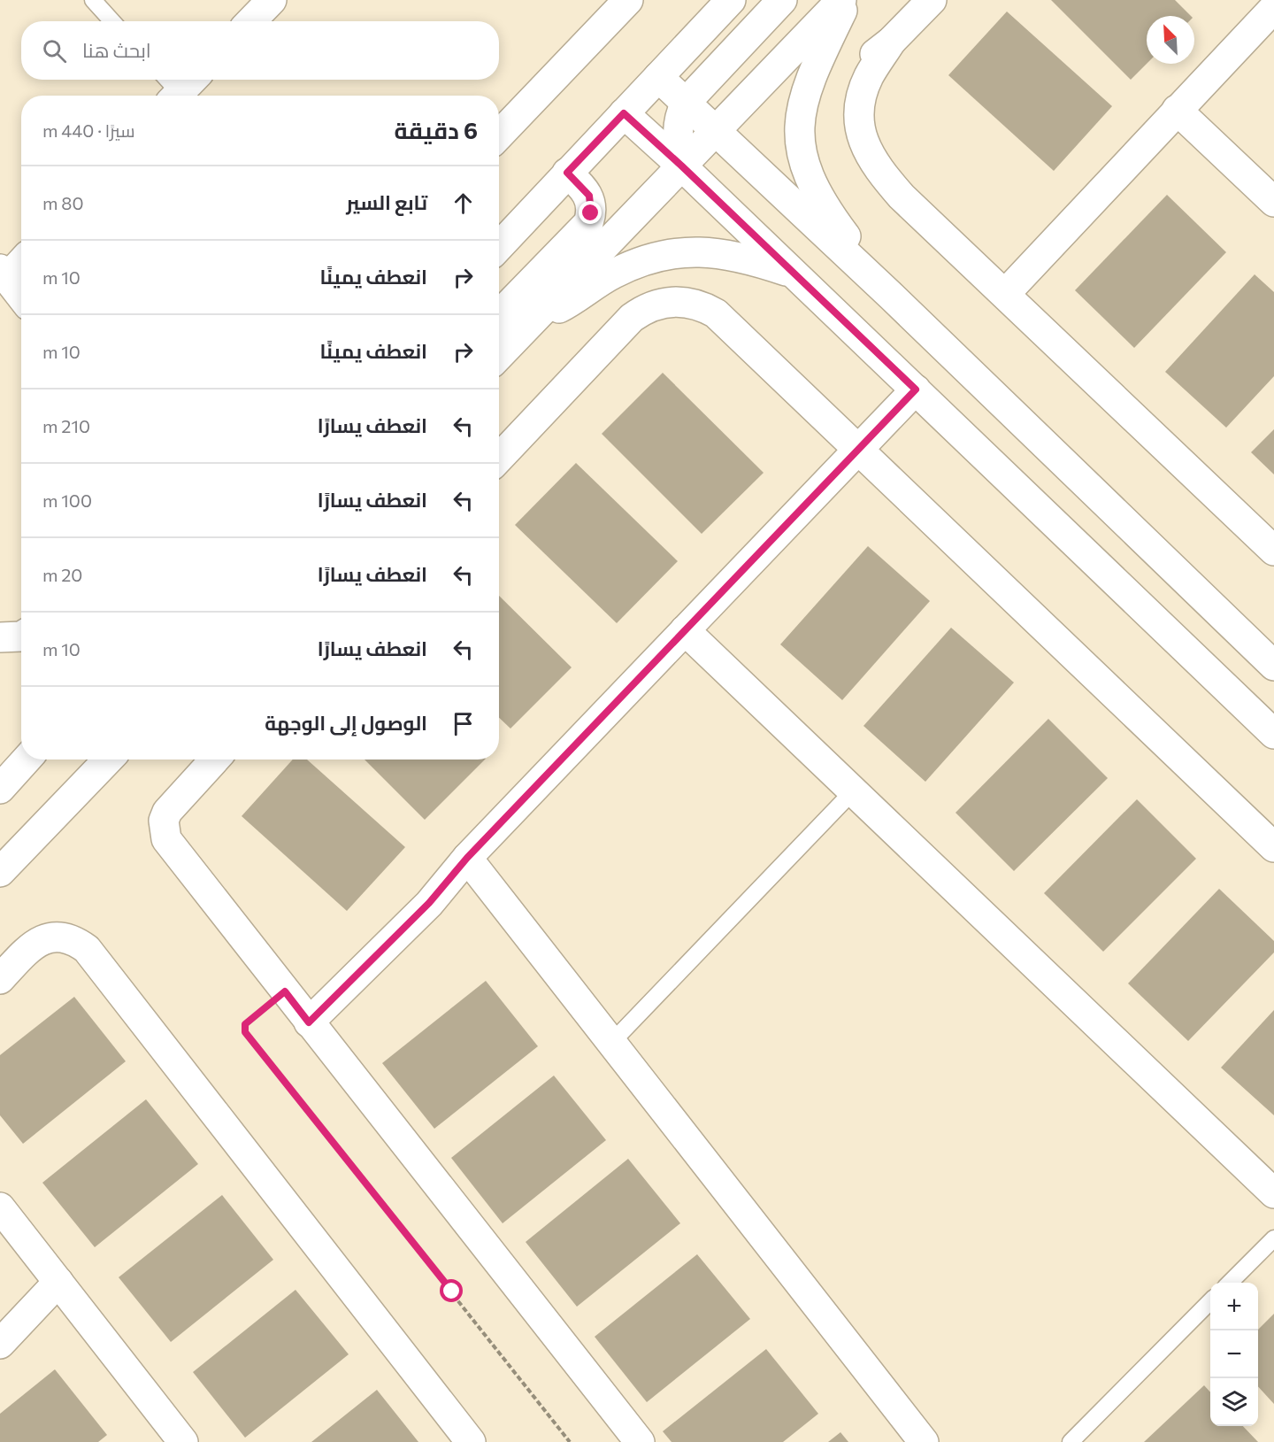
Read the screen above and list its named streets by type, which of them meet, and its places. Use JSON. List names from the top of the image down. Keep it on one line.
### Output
{"north":"top left","page":{"search":"ابحث هنا","heading":["6 دقيقة","سيرًا · 440 m"],"list":[["تابع السير","80 m"],["انعطف يمينًا","10 m"],["انعطف يمينًا","10 m"],["انعطف يسارًا","210 m"],["انعطف يسارًا","100 m"],["انعطف يسارًا","20 m"],["انعطف يسارًا","10 m"],"الوصول إلى الوجهة"],"map_buttons":["+","−"]}}
